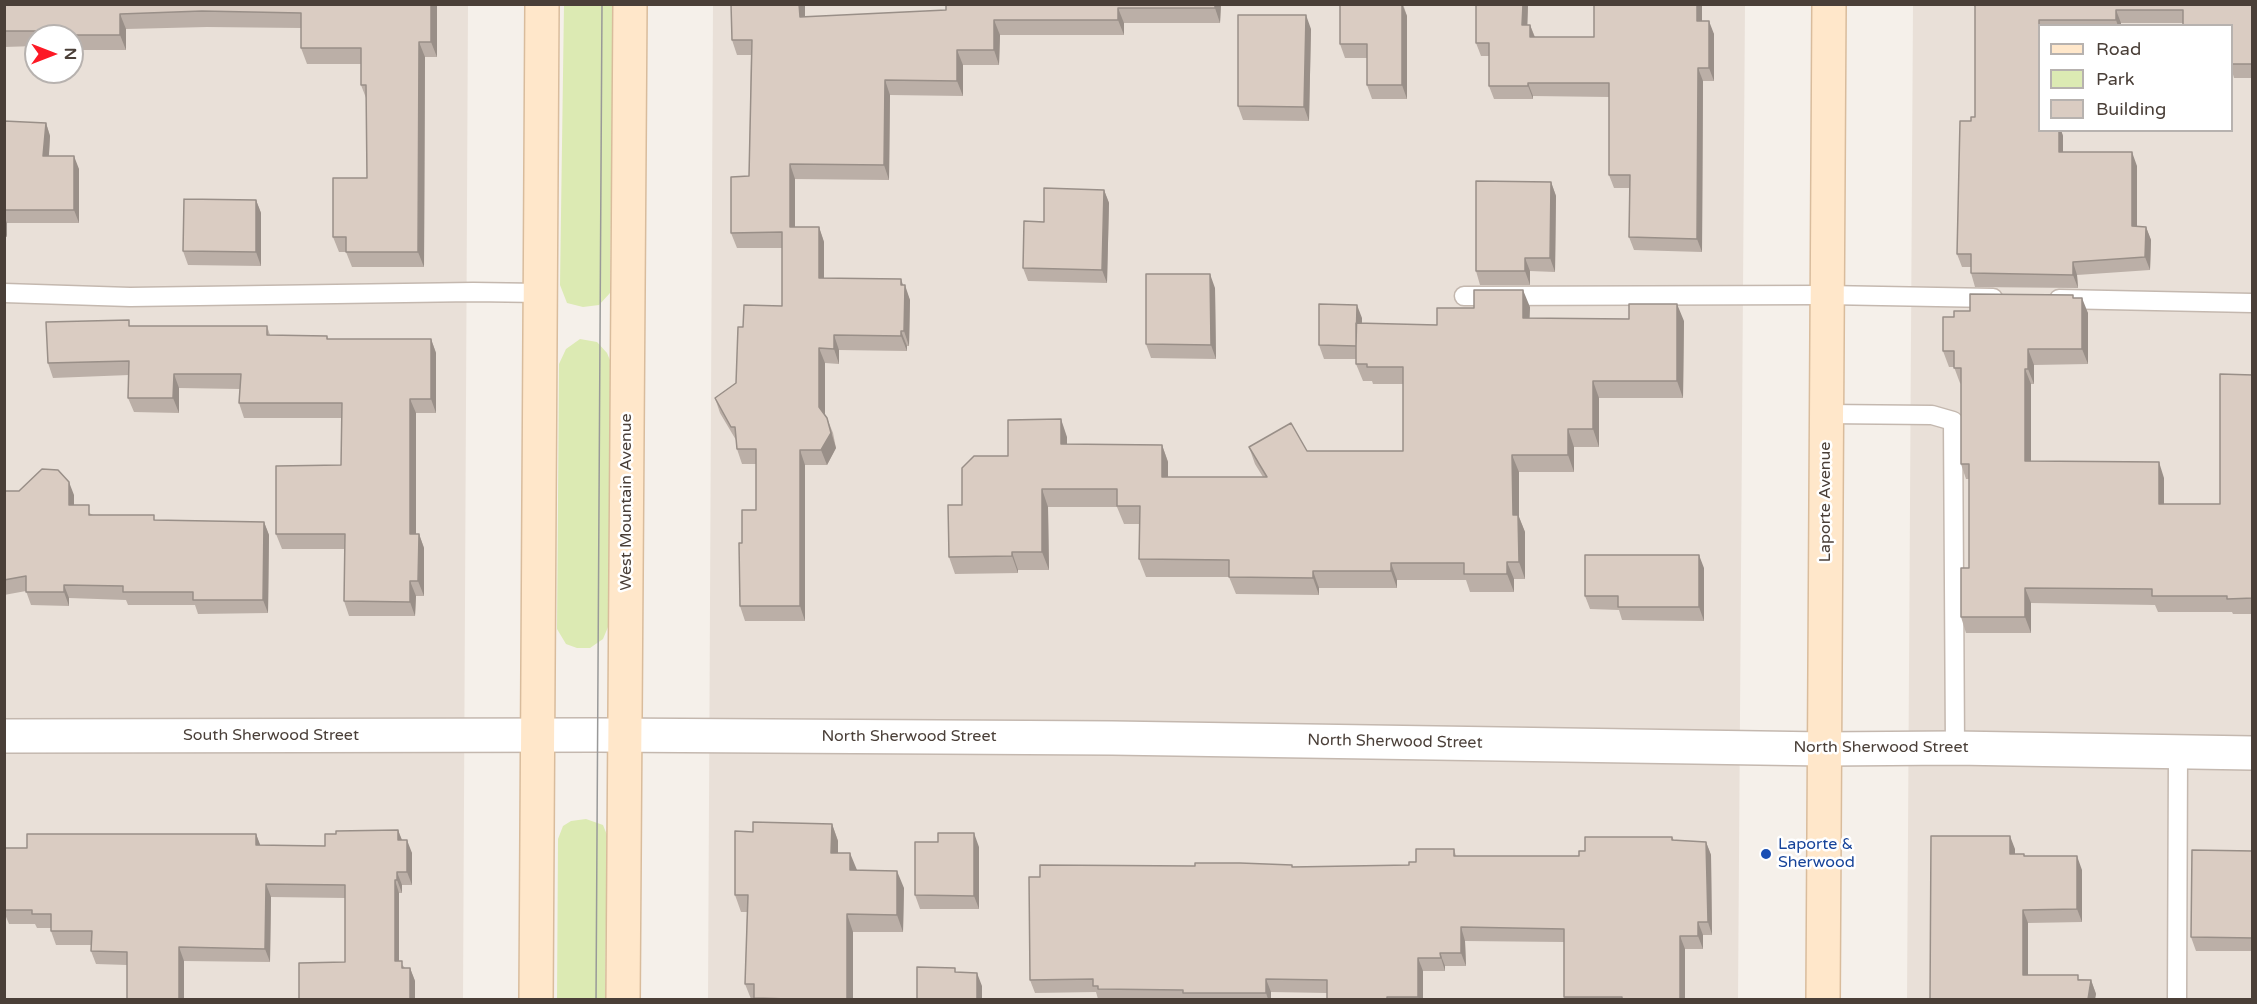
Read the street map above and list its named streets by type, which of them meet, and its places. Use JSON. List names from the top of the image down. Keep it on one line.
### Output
{"streets":{"street":["West Mountain Avenue","Laporte Avenue","South Sherwood Street","North Sherwood Street"]},"crossings":[["West Mountain Avenue","North Sherwood Street"],["Laporte Avenue","North Sherwood Street"],["South Sherwood Street","North Sherwood Street"]],"places":["Laporte & Sherwood"],"legend":["Road","Park","Building"],"north":"right"}
